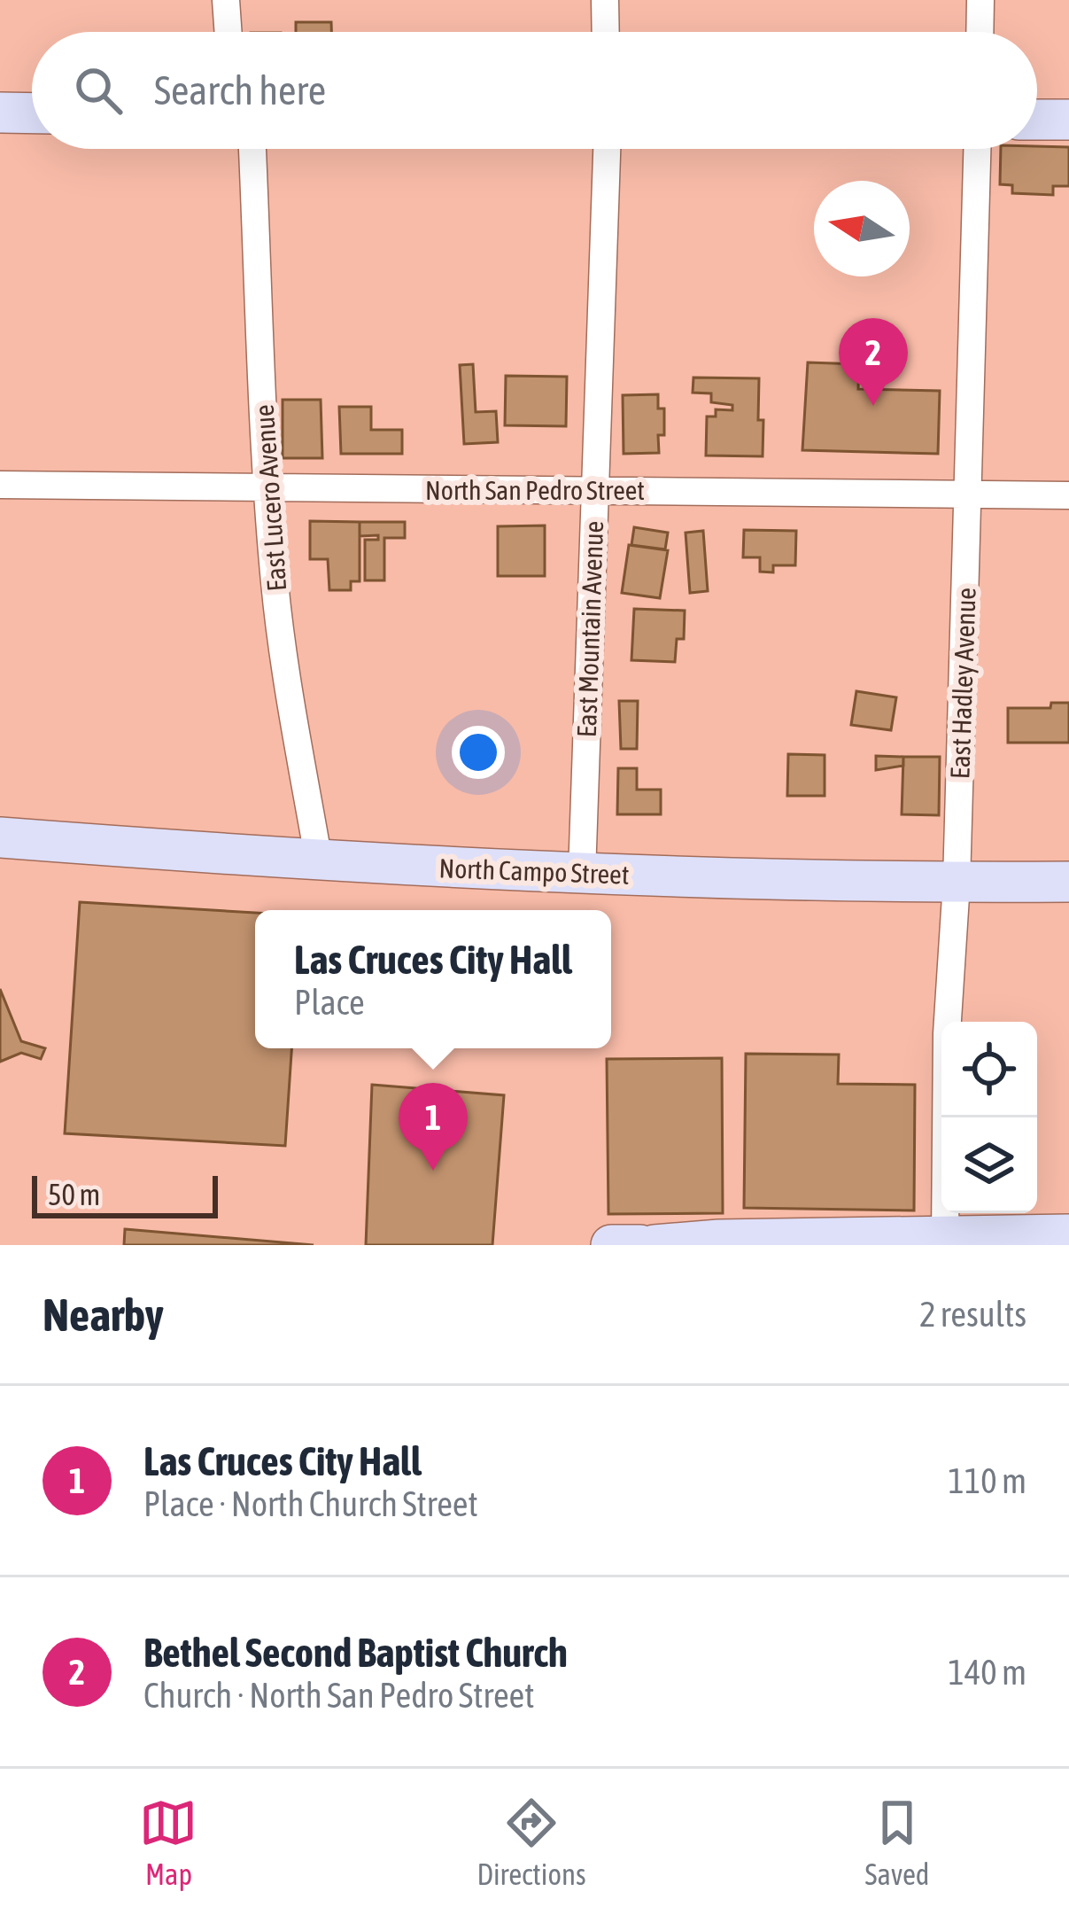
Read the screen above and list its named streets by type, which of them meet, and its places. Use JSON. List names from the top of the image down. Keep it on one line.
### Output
{"streets":{"street":["North San Pedro Street","East Lucero Avenue","East Mountain Avenue","East Hadley Avenue","North Campo Street"]},"crossings":[["North San Pedro Street","East Lucero Avenue"],["North San Pedro Street","East Mountain Avenue"],["North San Pedro Street","East Hadley Avenue"],["East Lucero Avenue","North Campo Street"],["East Mountain Avenue","North Campo Street"],["East Hadley Avenue","North Campo Street"]],"scale_bar":"50 m","north":"left","page":{"search":"Search here","pins":["2","1"],"popup":["Las Cruces City Hall","Place"],"scale":"50 m","heading":["Nearby","2 results"],"list":[{"mark":"1","name":"Las Cruces City Hall","note":"Place · North Church Street","value":"110 m"},{"mark":"2","name":"Bethel Second Baptist Church","note":"Church · North San Pedro Street","value":"140 m"}],"nav":["Map","Directions","Saved"]}}
